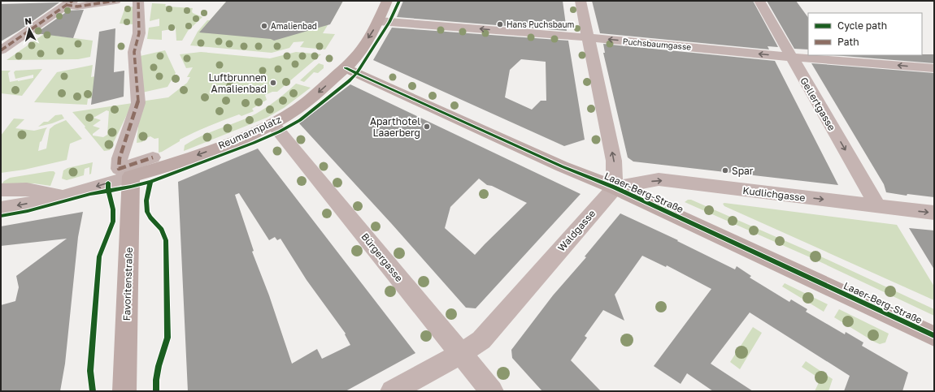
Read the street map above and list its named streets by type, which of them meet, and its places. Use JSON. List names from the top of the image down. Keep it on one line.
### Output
{"streets":{"main road":["Reumannplatz","Laaer-Berg-Straße","Favoritenstraße"],"street":["Puchsbaumgasse","Gellertgasse","Kudlichgasse","Waldgasse","Bürgergasse"]},"crossings":[["Puchsbaumgasse","Gellertgasse"],["Puchsbaumgasse","Reumannplatz"],["Gellertgasse","Kudlichgasse"],["Reumannplatz","Laaer-Berg-Straße"],["Reumannplatz","Bürgergasse"],["Reumannplatz","Favoritenstraße"],["Laaer-Berg-Straße","Kudlichgasse"],["Laaer-Berg-Straße","Waldgasse"],["Kudlichgasse","Waldgasse"],["Waldgasse","Bürgergasse"]],"one_way":["Puchsbaumgasse","Gellertgasse","Reumannplatz","Kudlichgasse"],"places":["Hans Puchsbaum","Amalienbad","Luftbrunnen Amalienbad","Aparthotel Laaerberg","Spar"],"legend":["Cycle path","Path"],"north":"top"}
